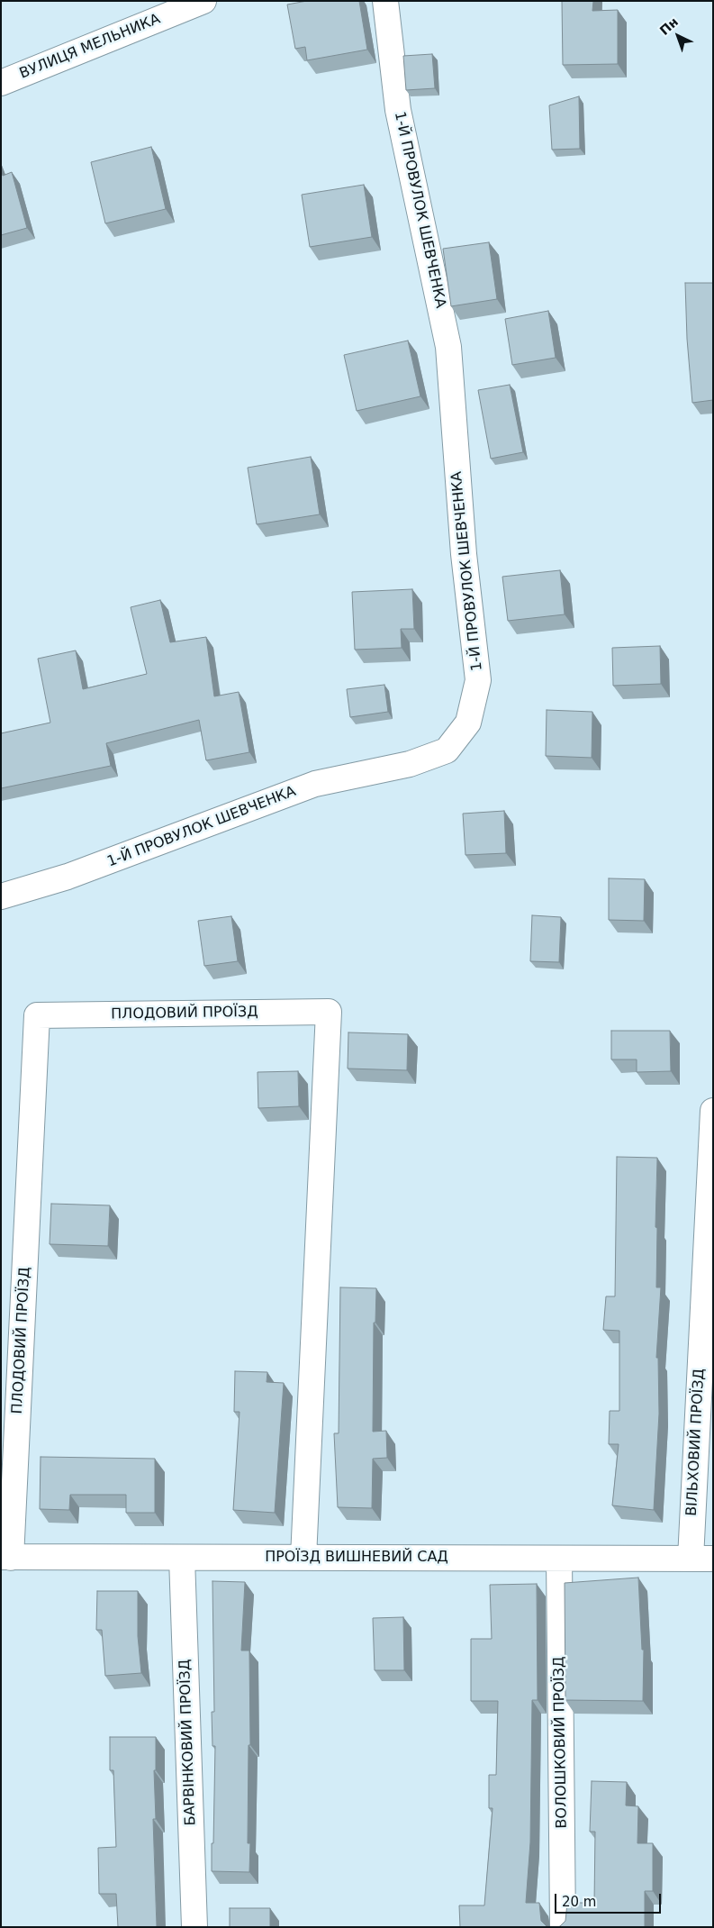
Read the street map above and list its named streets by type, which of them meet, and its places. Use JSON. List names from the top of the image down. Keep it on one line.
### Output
{"streets":{"street":["ВУЛИЦЯ МЕЛЬНИКА","1-Й ПРОВУЛОК ШЕВЧЕНКА","ПЛОДОВИЙ ПРОЇЗД","ВІЛЬХОВИЙ ПРОЇЗД","ПРОЇЗД ВИШНЕВИЙ САД","БАРВІНКОВИЙ ПРОЇЗД","ВОЛОШКОВИЙ ПРОЇЗД"]},"crossings":[["ПЛОДОВИЙ ПРОЇЗД","ПРОЇЗД ВИШНЕВИЙ САД"],["ВІЛЬХОВИЙ ПРОЇЗД","ПРОЇЗД ВИШНЕВИЙ САД"],["ПРОЇЗД ВИШНЕВИЙ САД","БАРВІНКОВИЙ ПРОЇЗД"],["ПРОЇЗД ВИШНЕВИЙ САД","ВОЛОШКОВИЙ ПРОЇЗД"]],"scale_bar":"20 m","north":"top left"}
